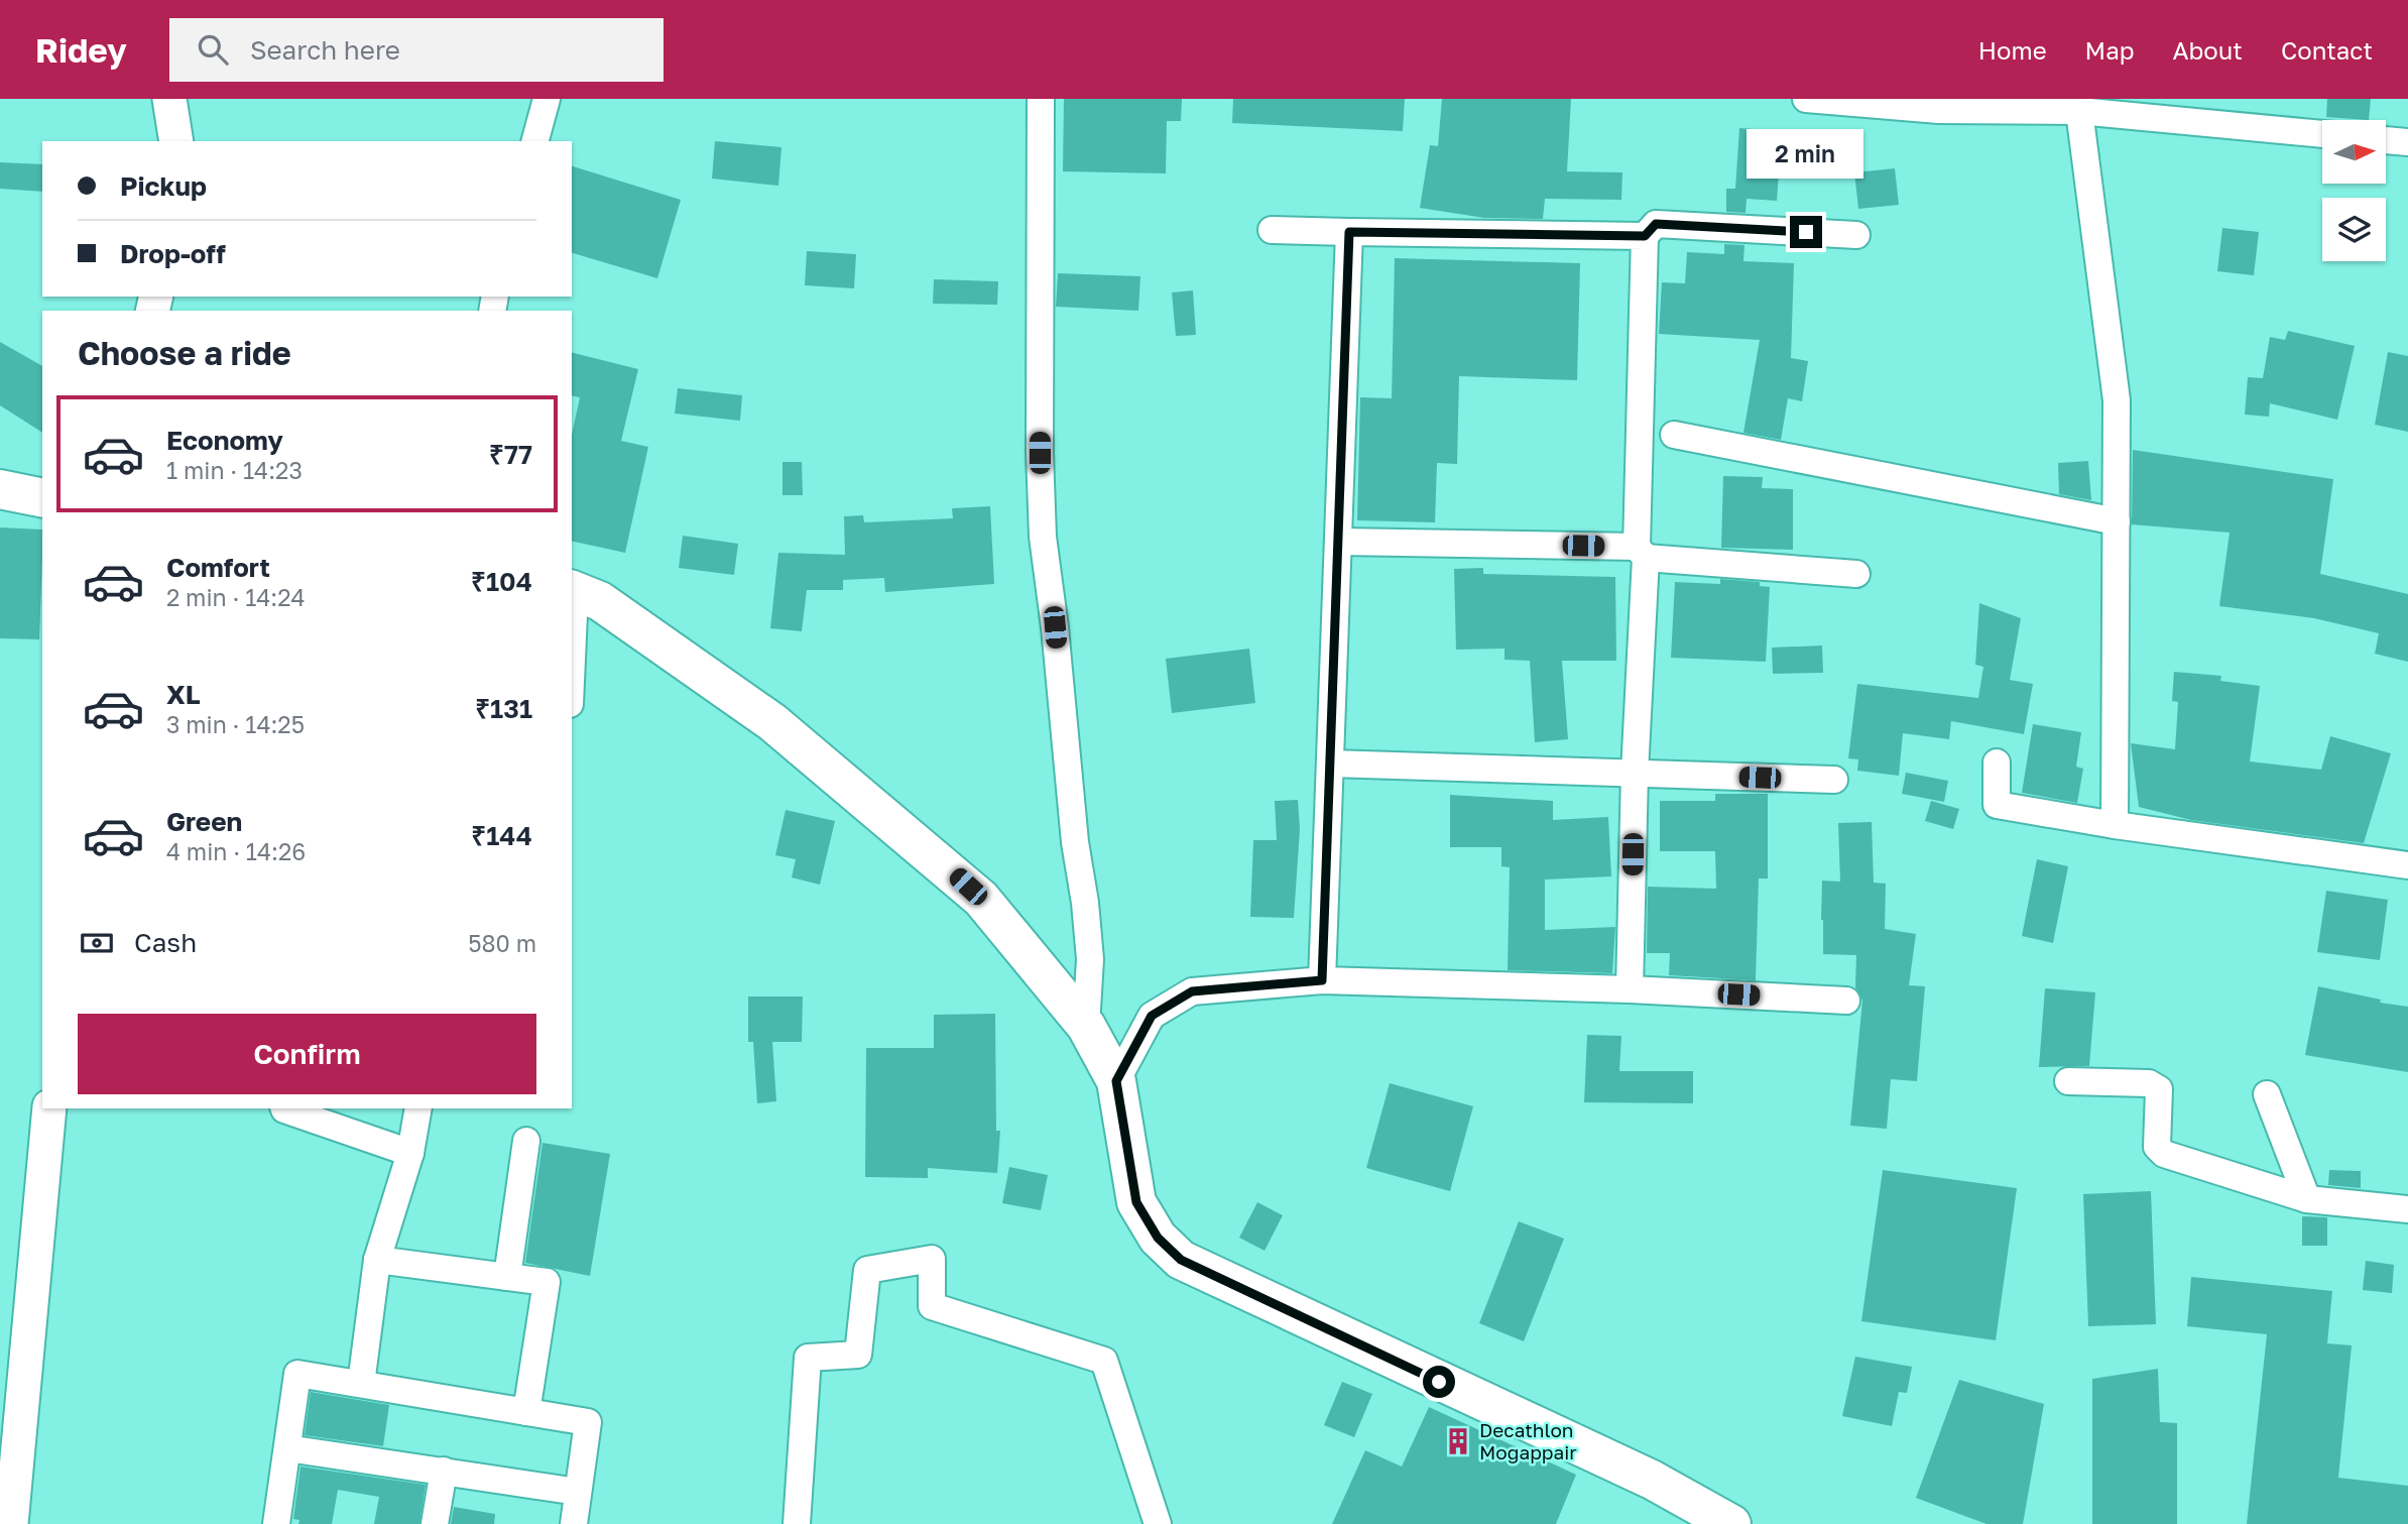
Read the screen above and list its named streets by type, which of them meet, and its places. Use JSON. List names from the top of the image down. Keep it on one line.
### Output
{"places":{"building":["Decathlon Mogappair"]},"north":"right","page":{"header":"Ridey","search":"Search here","nav":["Home","Map","About","Contact"],"bubble":"2 min","banner":["Pickup","Drop-off"],"heading":"Choose a ride","list":[{"name":"Economy","note":"1 min · 14:23","value":"₹77"},{"name":"Comfort","note":"2 min · 14:24","value":"₹104"},{"name":"XL","note":"3 min · 14:25","value":"₹131"},{"name":"Green","note":"4 min · 14:26","value":"₹144"}],"pay":["Cash","580 m"],"buttons":"Confirm"}}
